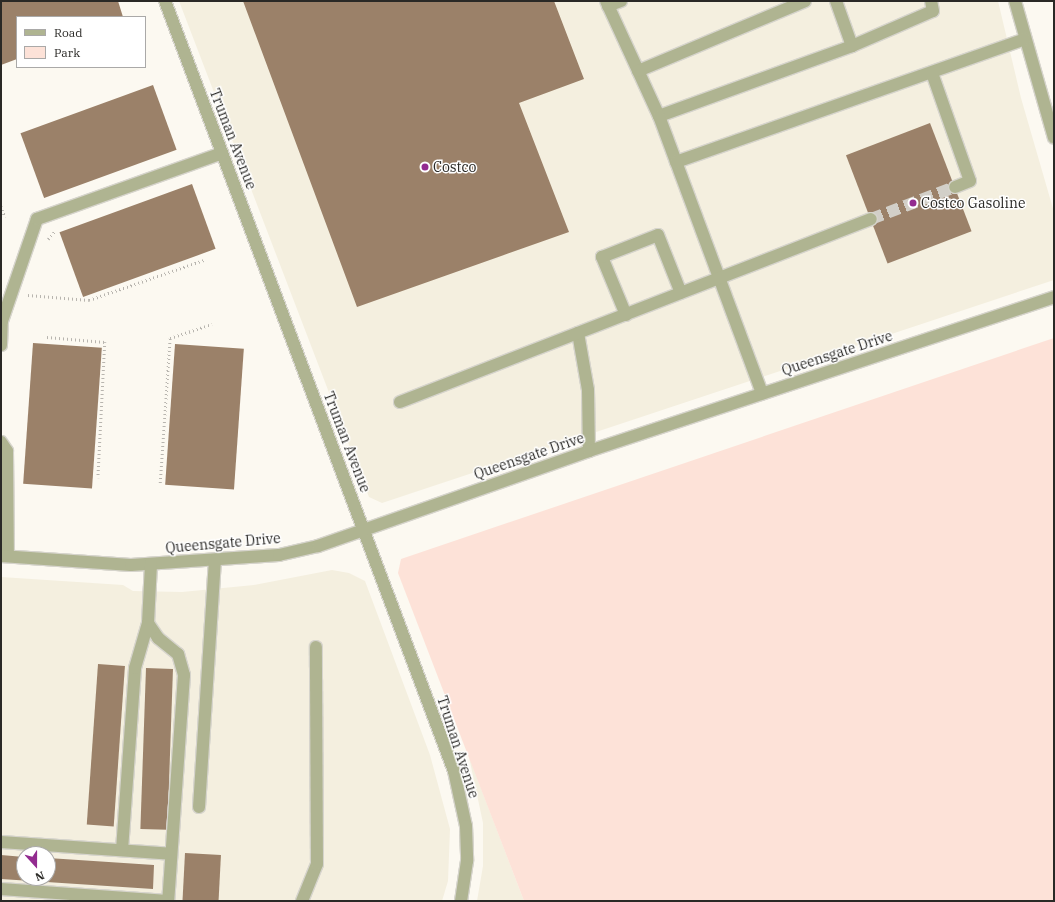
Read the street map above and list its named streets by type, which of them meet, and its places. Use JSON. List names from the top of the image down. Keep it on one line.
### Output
{"streets":{"street":["Truman Avenue","Queensgate Drive"]},"crossings":[["Truman Avenue","Queensgate Drive"]],"places":["Costco","Costco Gasoline"],"legend":["Road","Park"],"north":"bottom"}
